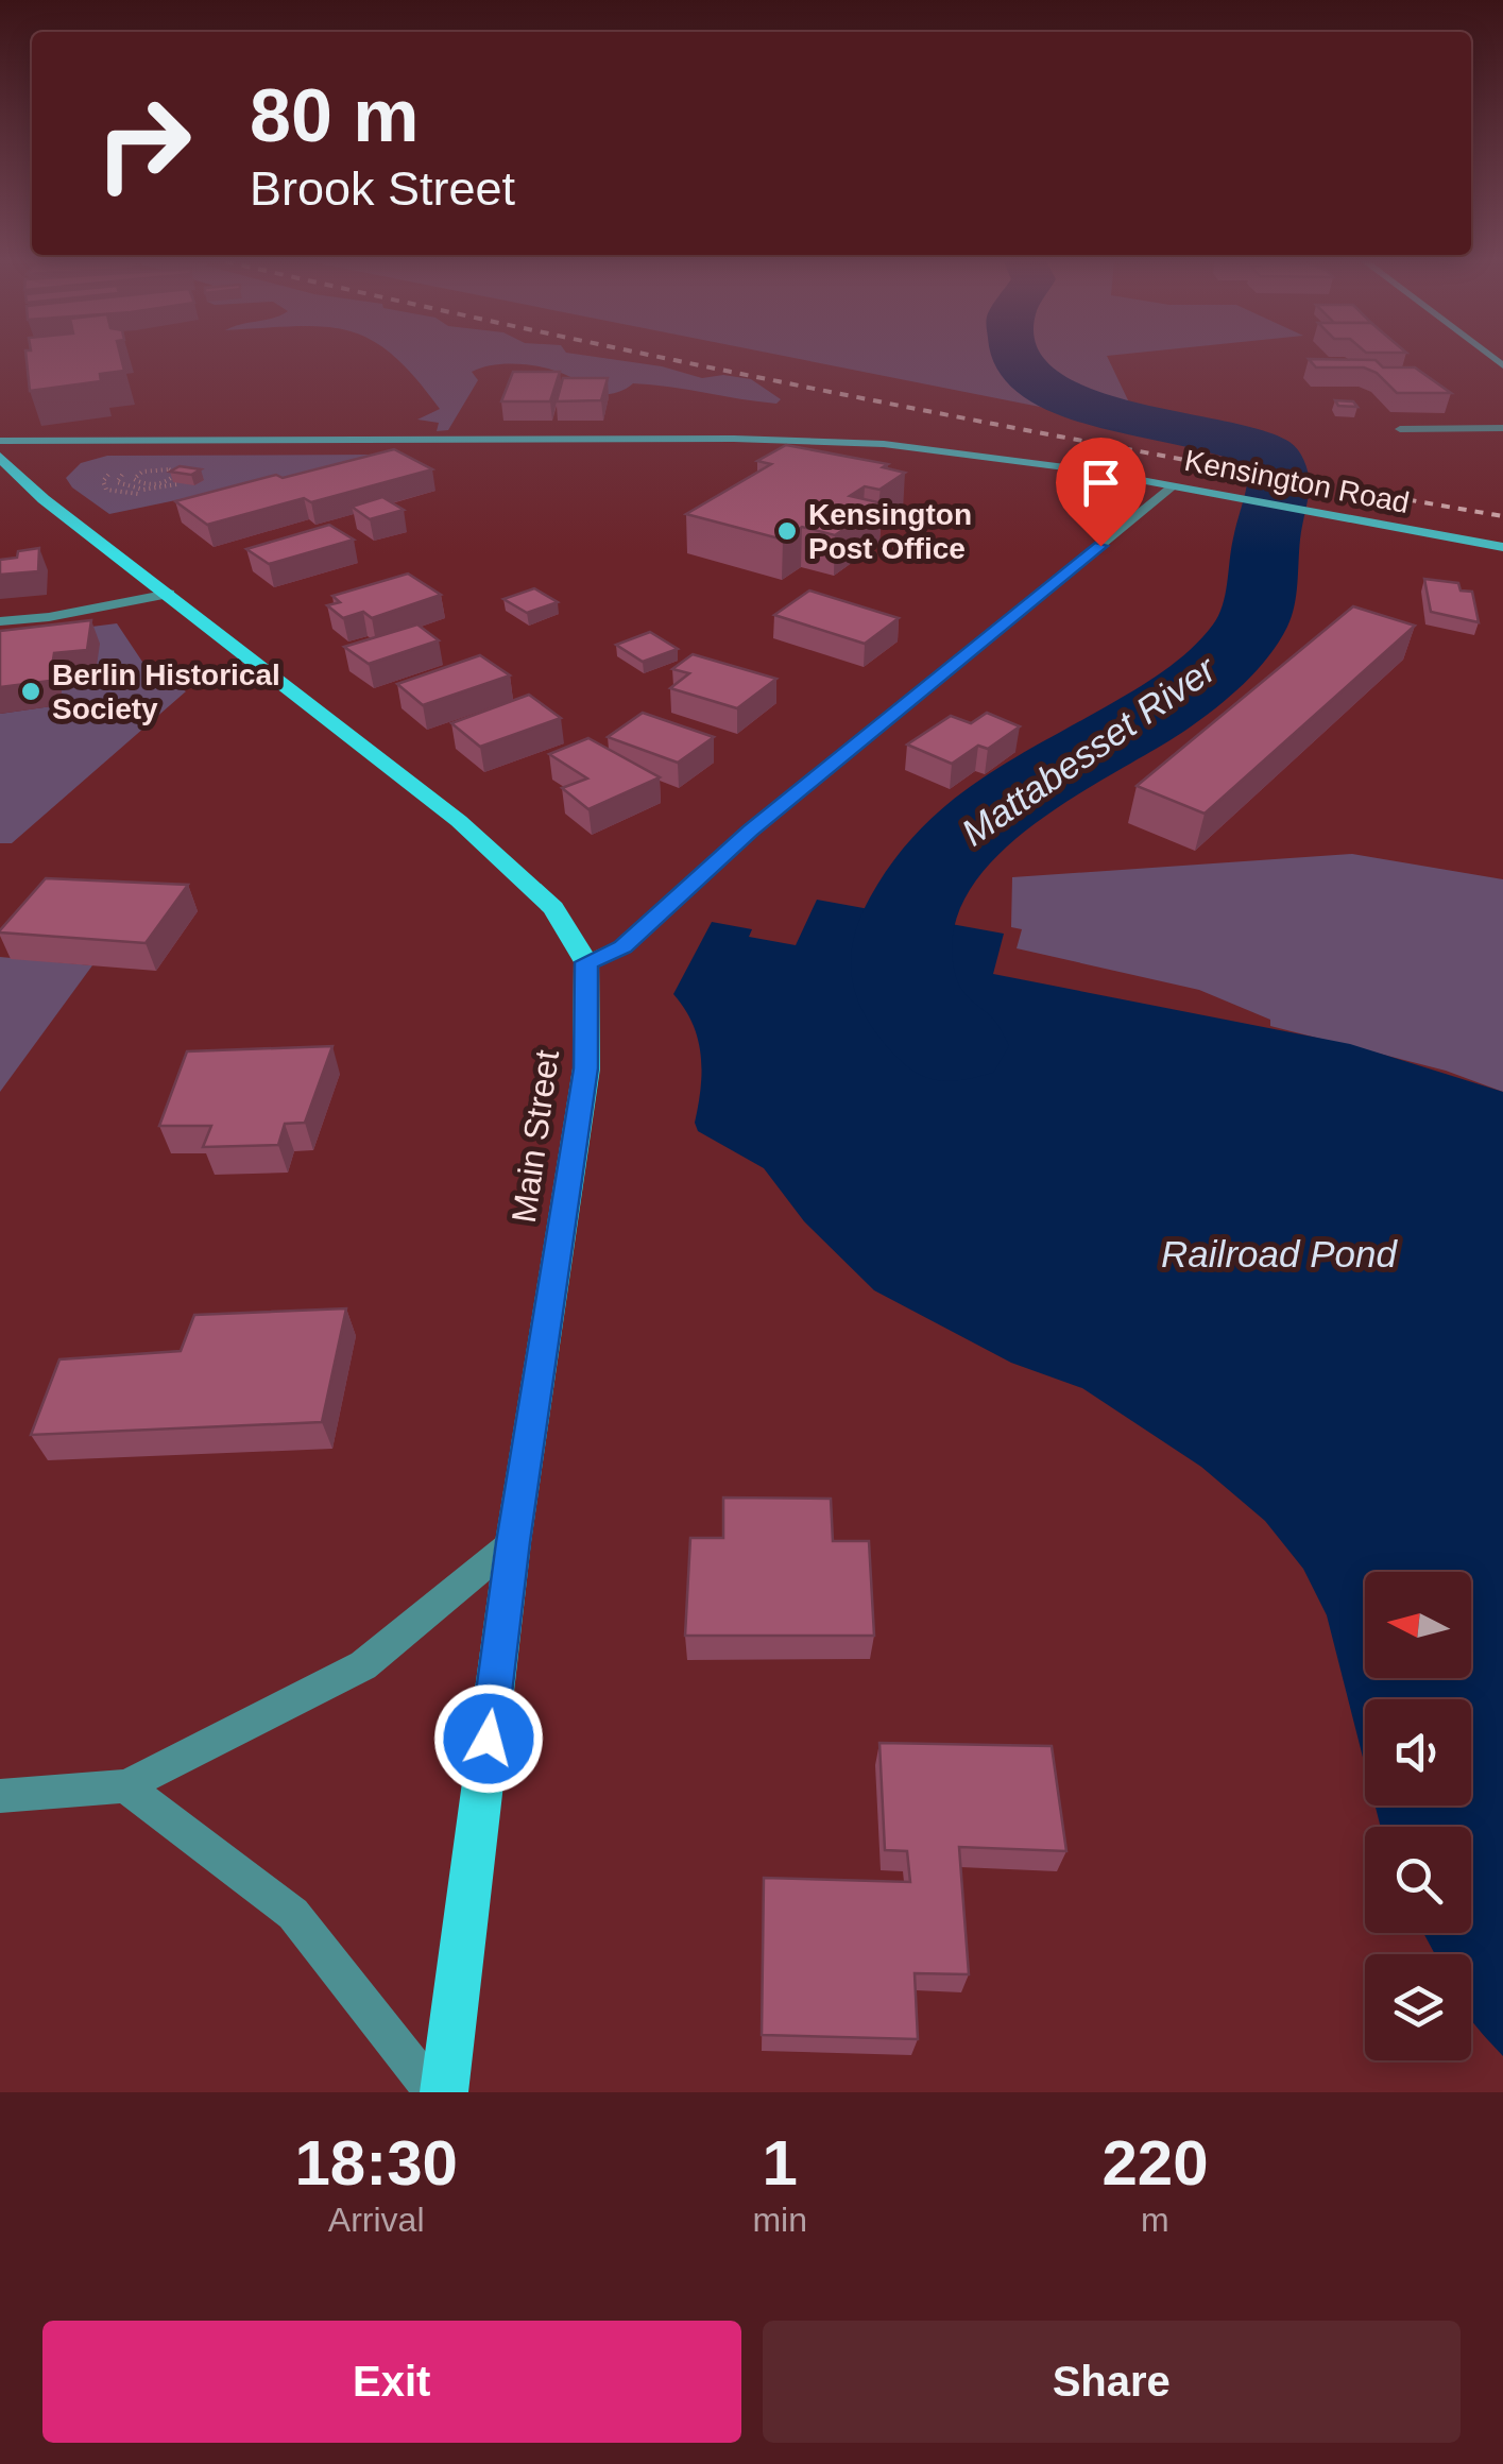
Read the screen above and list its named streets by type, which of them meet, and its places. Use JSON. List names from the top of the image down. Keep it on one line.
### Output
{"streets":{"main road":["Main Street"],"street":["Kensington Road"]},"water":["Mattabesset River","Railroad Pond"],"places":["Kensington Post Office","Berlin Historical Society"],"north":"left","page":{"turn":["80 m","Brook Street"],"eta":["18:30","Arrival","1","min","220","m"],"buttons":["Exit","Share"]}}
